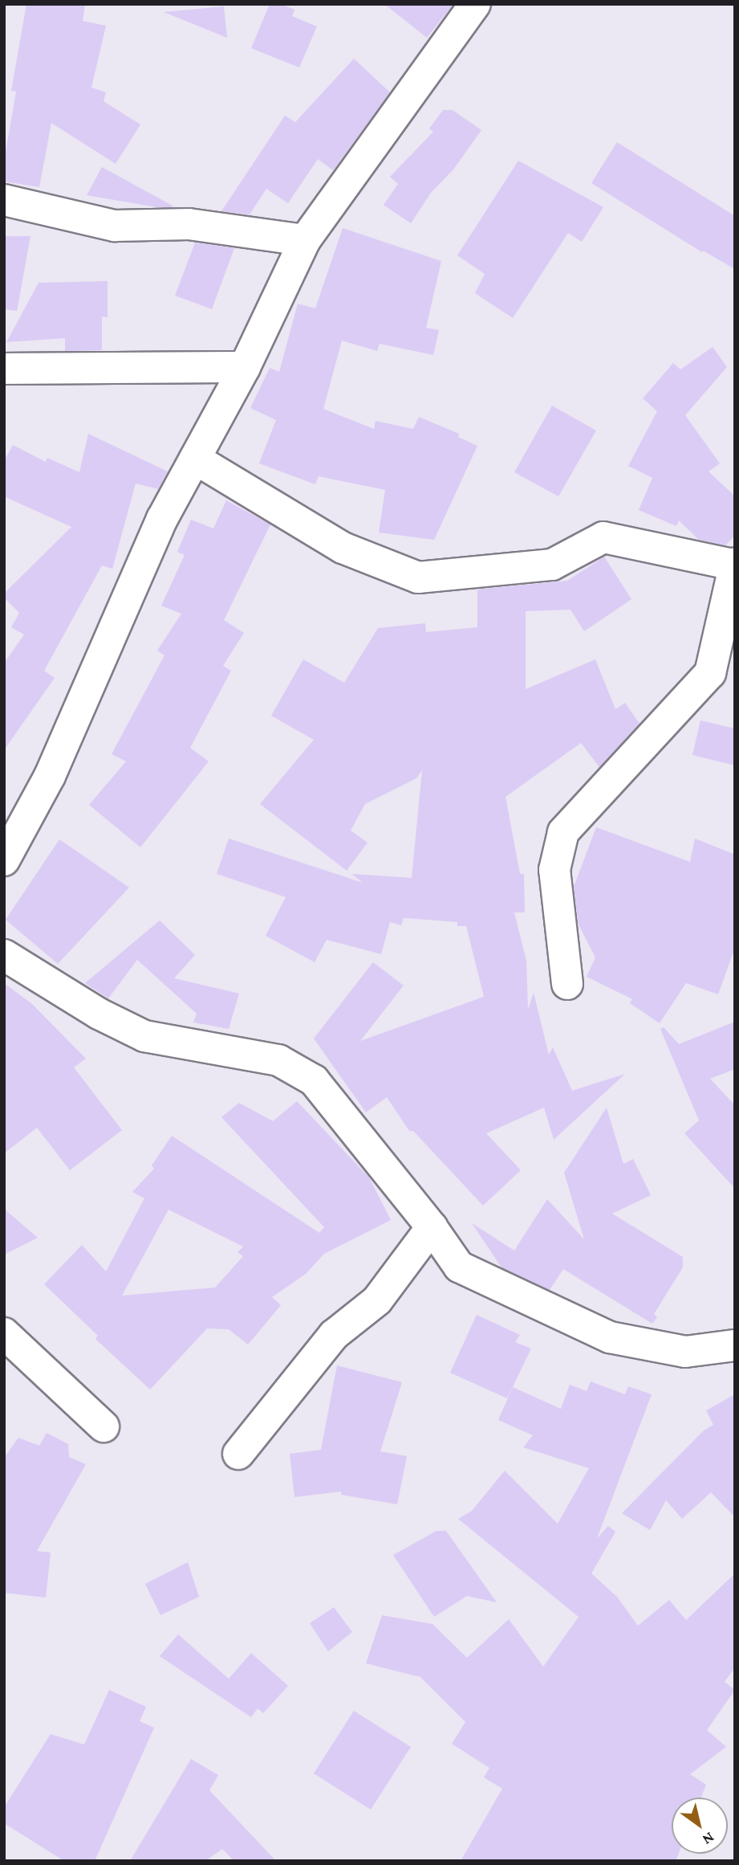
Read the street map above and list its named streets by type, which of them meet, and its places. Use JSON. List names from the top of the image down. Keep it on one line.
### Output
{"north":"bottom right"}
